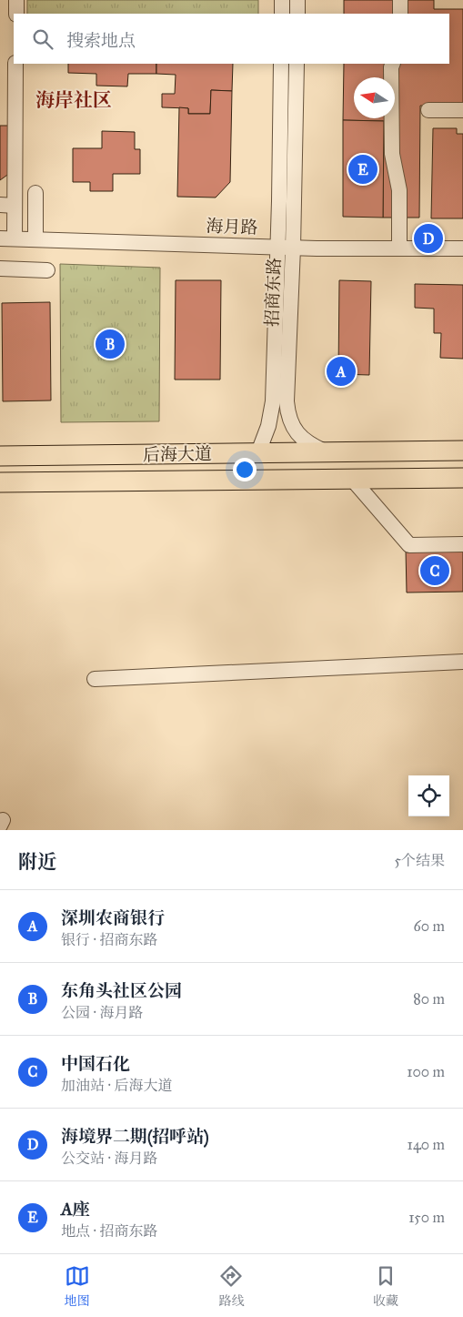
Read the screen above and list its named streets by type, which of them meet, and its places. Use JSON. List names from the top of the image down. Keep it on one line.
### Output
{"streets":{"main road":["后海大道"],"street":["海月路","招商东路"]},"crossings":[["海月路","招商东路"],["招商东路","后海大道"]],"districts":["海岸社区"],"north":"left","page":{"search":"搜索地点","pins":["E","D","B","A","C"],"heading":["附近","5个结果"],"list":[{"mark":"A","name":"深圳农商银行","note":"银行 · 招商东路","value":"60 m"},{"mark":"B","name":"东角头社区公园","note":"公园 · 海月路","value":"80 m"},{"mark":"C","name":"中国石化","note":"加油站 · 后海大道","value":"100 m"},{"mark":"D","name":"海境界二期(招呼站)","note":"公交站 · 海月路","value":"140 m"},{"mark":"E","name":"A座","note":"地点 · 招商东路","value":"150 m"}],"nav":["地图","路线","收藏"]}}
